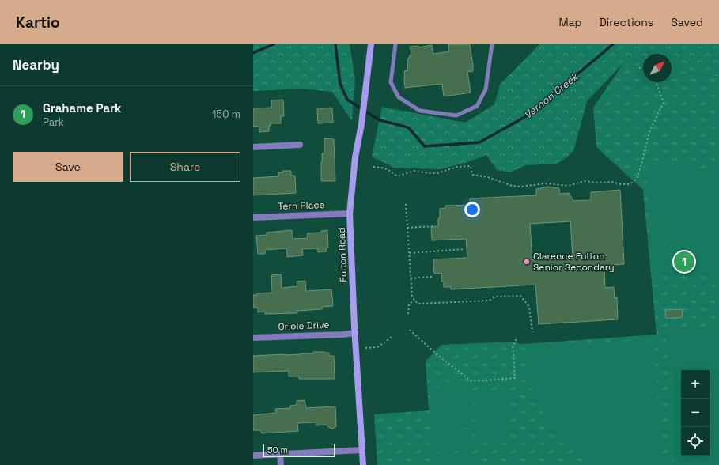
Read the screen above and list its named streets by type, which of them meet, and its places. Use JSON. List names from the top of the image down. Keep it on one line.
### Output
{"streets":{"street":["Tern Place","Fulton Road","Oriole Drive"]},"crossings":[["Tern Place","Fulton Road"],["Fulton Road","Oriole Drive"]],"water":["Vernon Creek"],"places":["Clarence Fulton Senior Secondary"],"scale_bar":"50 m","north":"top right","page":{"header":"Kartio","nav":["Map","Directions","Saved"],"heading":"Nearby","list":[{"mark":"1","name":"Grahame Park","note":"Park","value":"150 m"}],"buttons":["Save","Share"],"pins":"1","map_buttons":["+","−"],"scale":"50 m"}}
